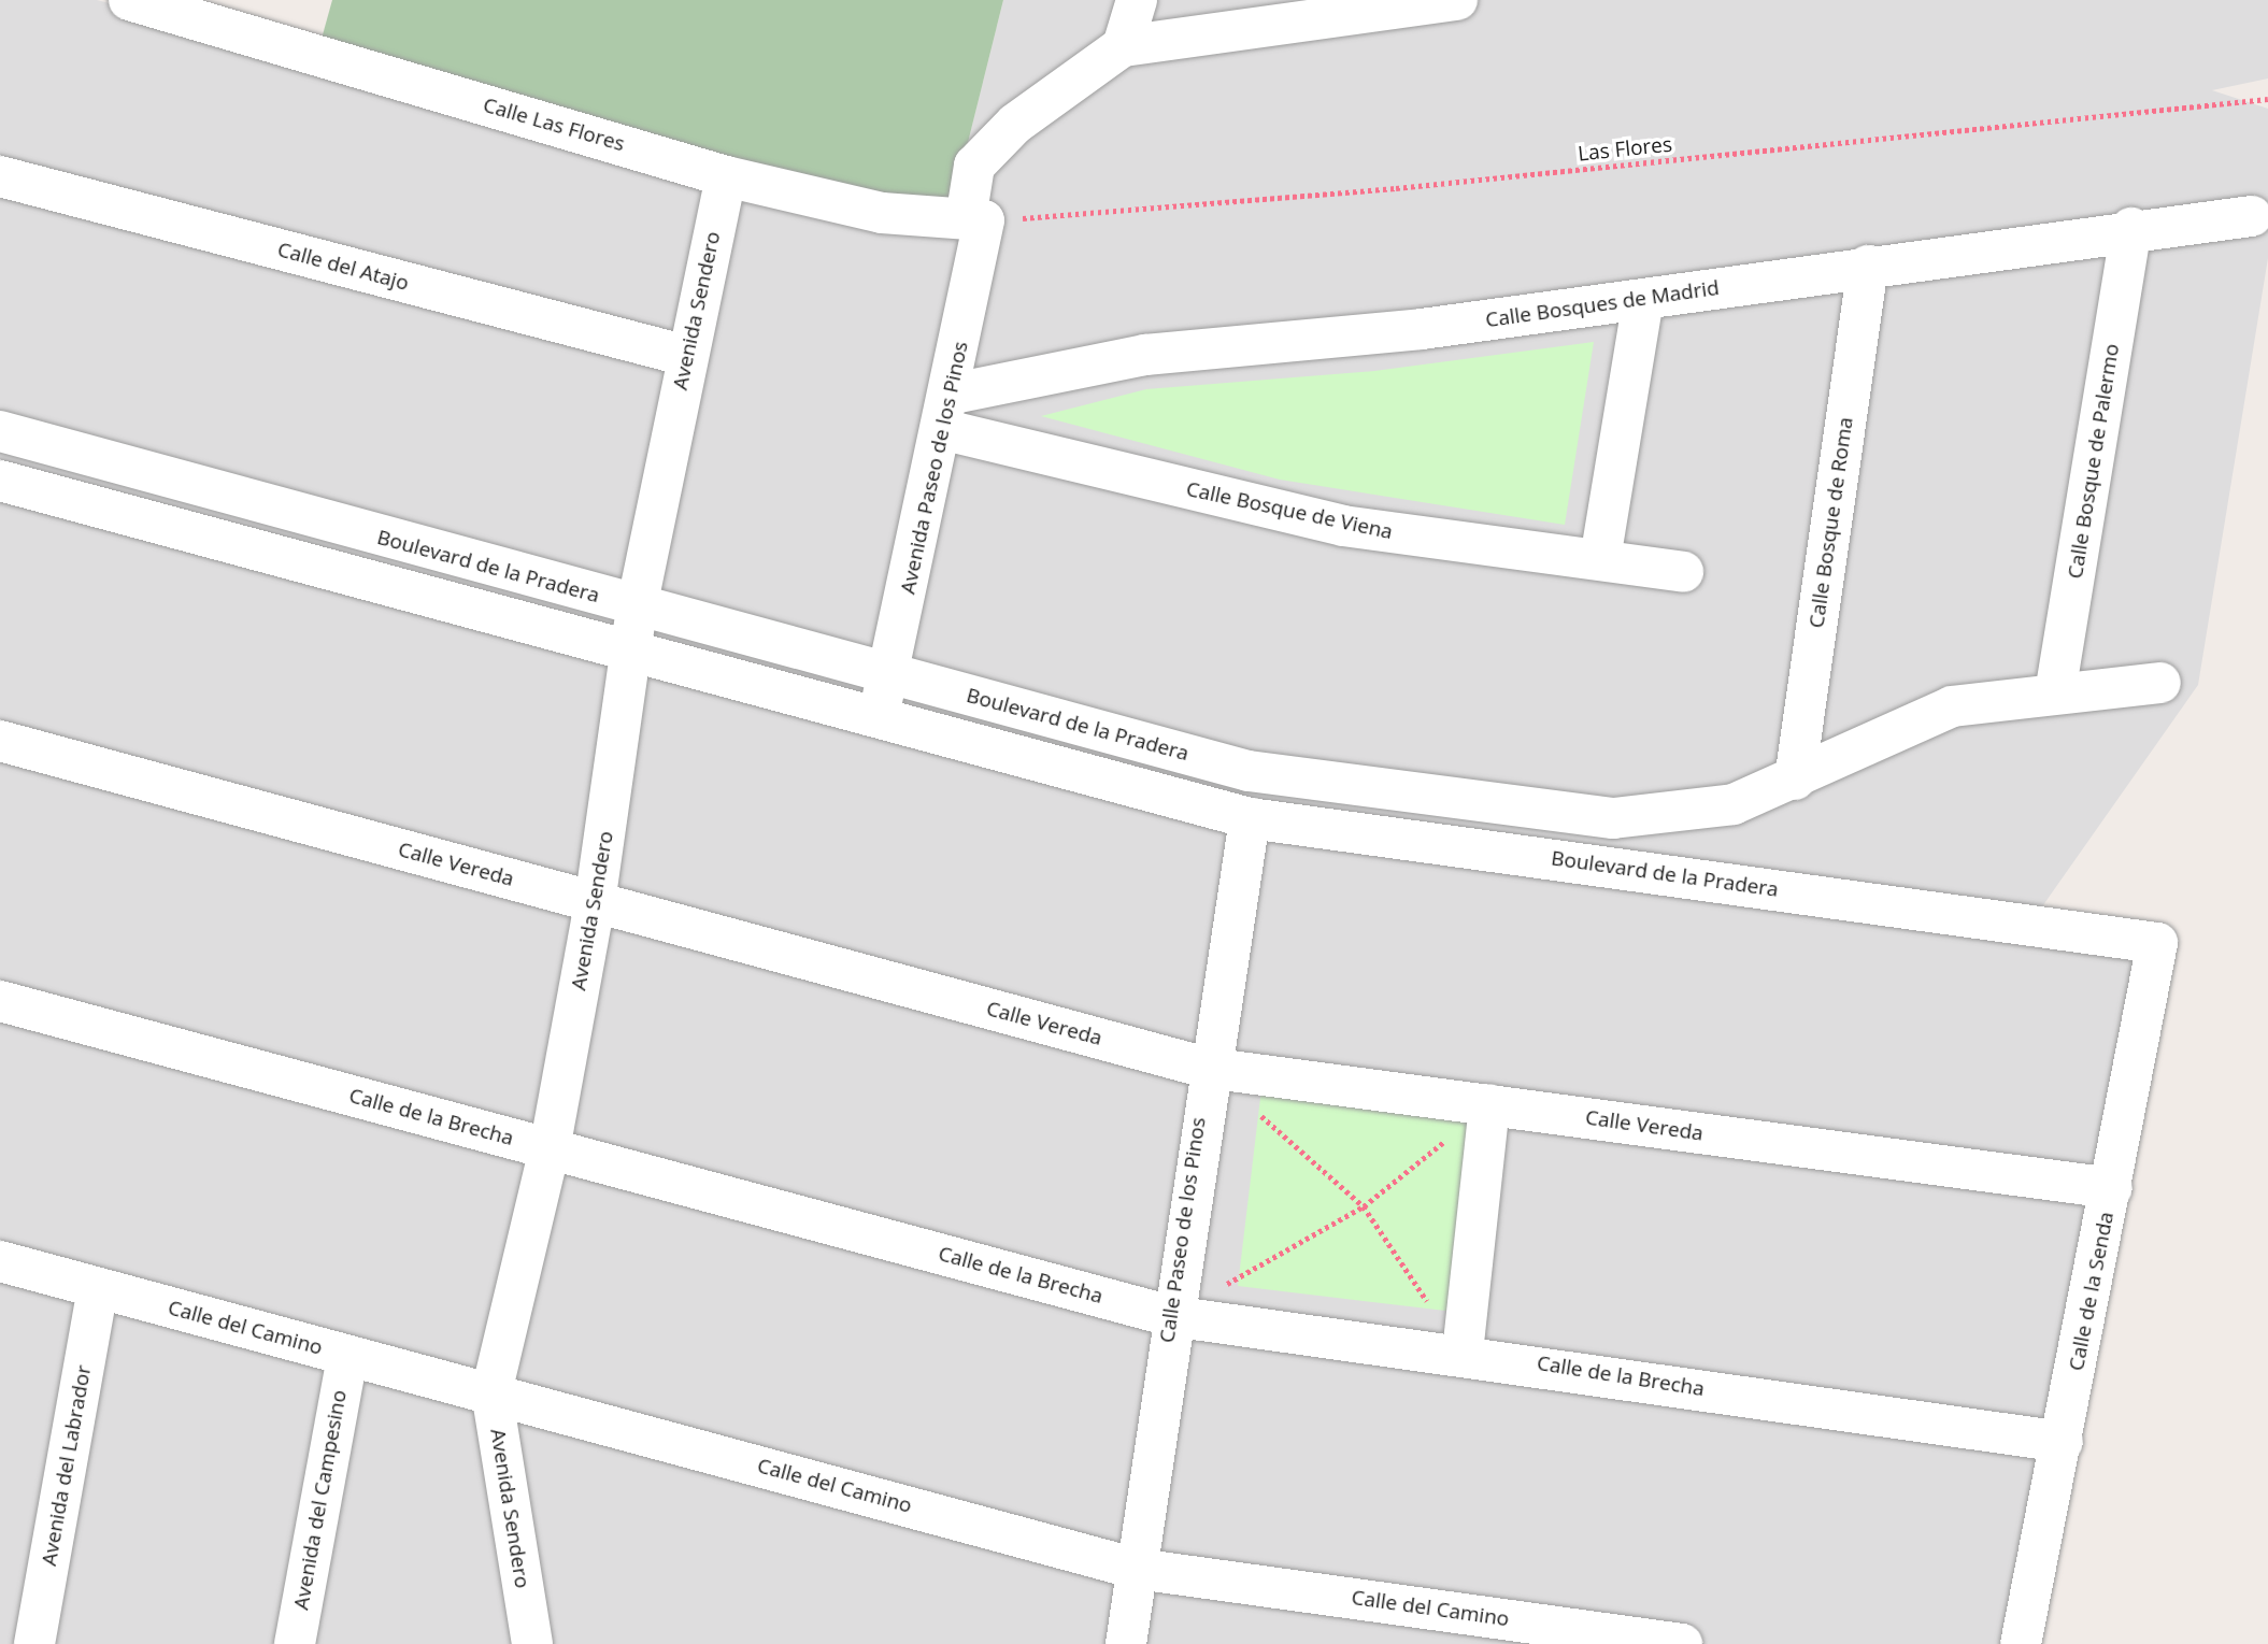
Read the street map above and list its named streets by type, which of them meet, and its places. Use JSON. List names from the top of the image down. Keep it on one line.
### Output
{"streets":{"street":["Calle Las Flores","Calle del Atajo","Calle Bosques de Madrid","Avenida Sendero","Calle Bosque de Palermo","Avenida Paseo de los Pinos","Calle Bosque de Viena","Calle Bosque de Roma","Boulevard de la Pradera","Calle Vereda","Calle de la Brecha","Calle Paseo de los Pinos","Calle de la Senda","Calle del Camino","Avenida del Labrador","Avenida del Campesino"],"path":["Las Flores"]},"crossings":[["Calle Las Flores","Las Flores"],["Calle Las Flores","Avenida Sendero"],["Calle Las Flores","Avenida Paseo de los Pinos"],["Las Flores","Avenida Paseo de los Pinos"],["Calle del Atajo","Avenida Sendero"],["Calle Bosques de Madrid","Calle Bosque de Palermo"],["Calle Bosques de Madrid","Avenida Paseo de los Pinos"],["Calle Bosques de Madrid","Calle Bosque de Viena"],["Calle Bosques de Madrid","Calle Bosque de Roma"],["Avenida Sendero","Boulevard de la Pradera"],["Avenida Sendero","Calle Vereda"],["Avenida Sendero","Calle de la Brecha"],["Avenida Sendero","Calle del Camino"],["Calle Bosque de Palermo","Boulevard de la Pradera"],["Avenida Paseo de los Pinos","Calle Bosque de Viena"],["Avenida Paseo de los Pinos","Boulevard de la Pradera"],["Calle Bosque de Roma","Boulevard de la Pradera"],["Boulevard de la Pradera","Calle Paseo de los Pinos"],["Boulevard de la Pradera","Calle de la Senda"],["Calle Vereda","Calle Paseo de los Pinos"],["Calle Vereda","Calle de la Senda"],["Calle de la Brecha","Calle Paseo de los Pinos"],["Calle de la Brecha","Calle de la Senda"],["Calle Paseo de los Pinos","Calle del Camino"],["Calle del Camino","Avenida del Labrador"],["Calle del Camino","Avenida del Campesino"]]}
